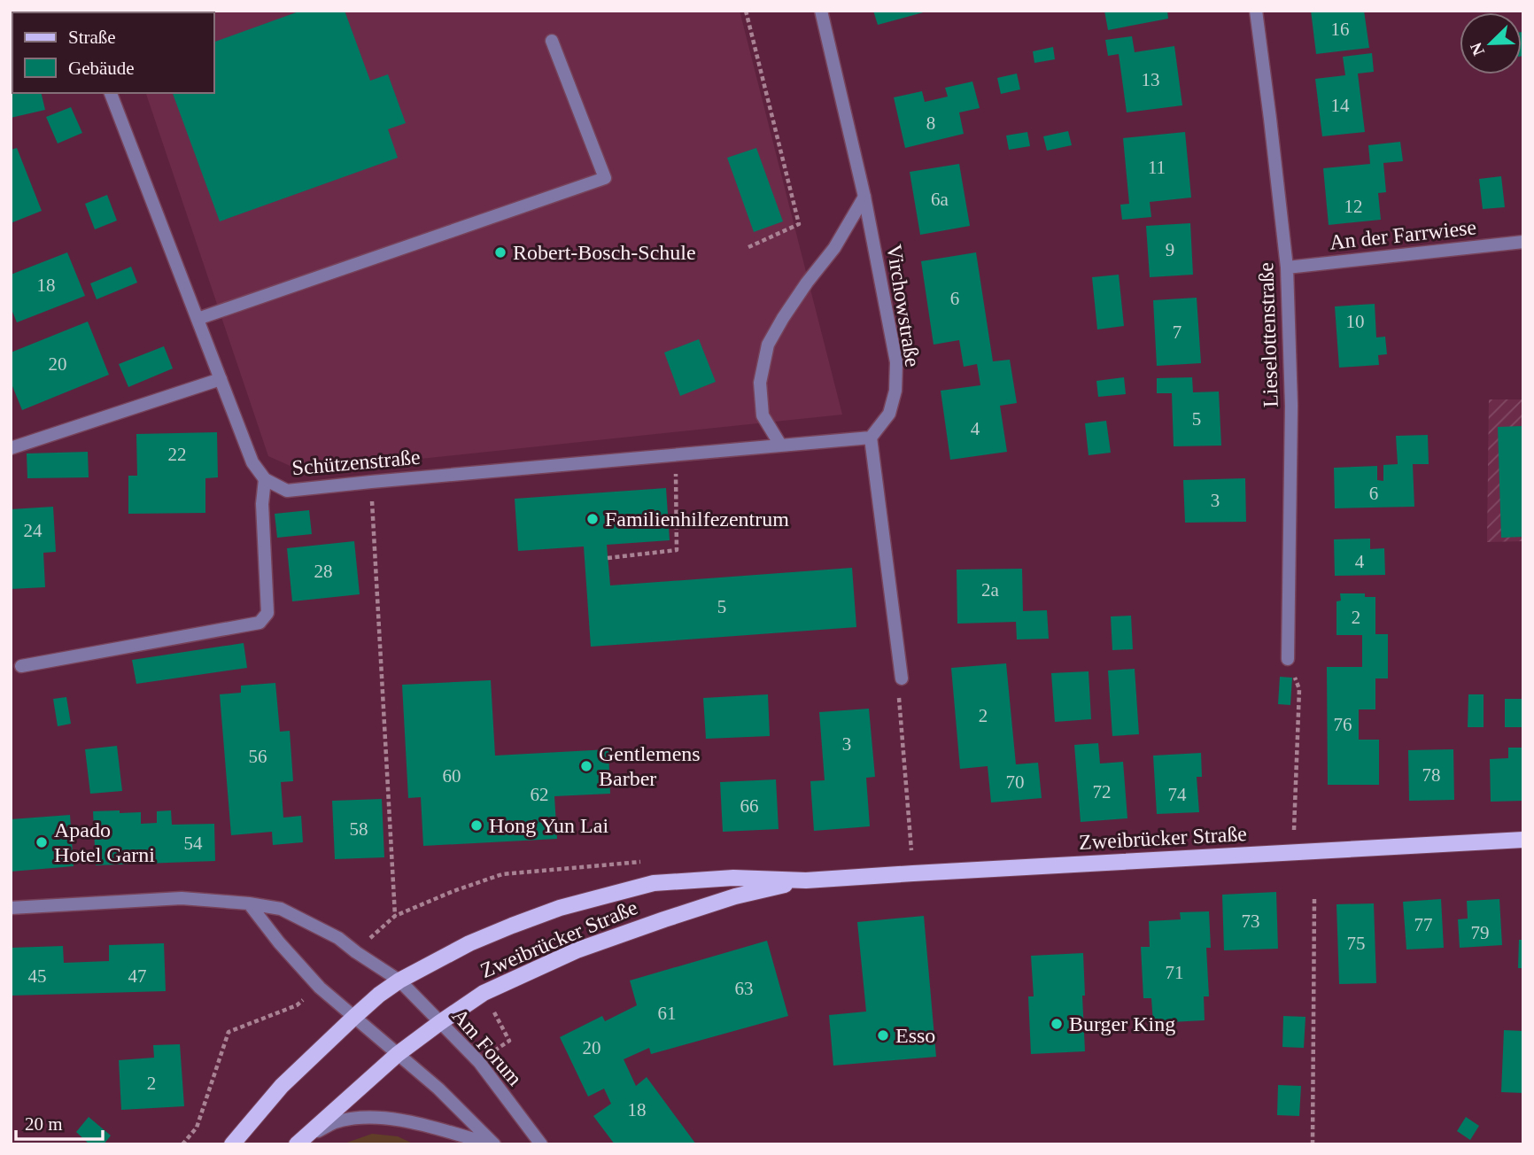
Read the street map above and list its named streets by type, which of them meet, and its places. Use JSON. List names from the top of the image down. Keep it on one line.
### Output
{"streets":{"main road":["Zweibrücker Straße"],"street":["An der Farrwiese","Virchowstraße","Lieselottenstraße","Schützenstraße","Am Forum"]},"crossings":[["An der Farrwiese","Lieselottenstraße"],["Virchowstraße","Schützenstraße"],["Zweibrücker Straße","Am Forum"]],"places":["Robert-Bosch-Schule","Familienhilfezentrum","Gentlemens Barber","Hong Yun Lai","Apado Hotel Garni","Burger King","Esso"],"house_numbers":["16","13","14","8","11","6a","12","9","18","6","10","7","20","5","4","22","6","3","24","4","28","2a","5","2","2","76","3","56","78","60","70","72","62","74","66","58","54","73","77","79","75","71","45","47","63","61","20","2","18"],"legend":["Straße","Gebäude"],"scale_bar":"20 m","north":"bottom left"}
